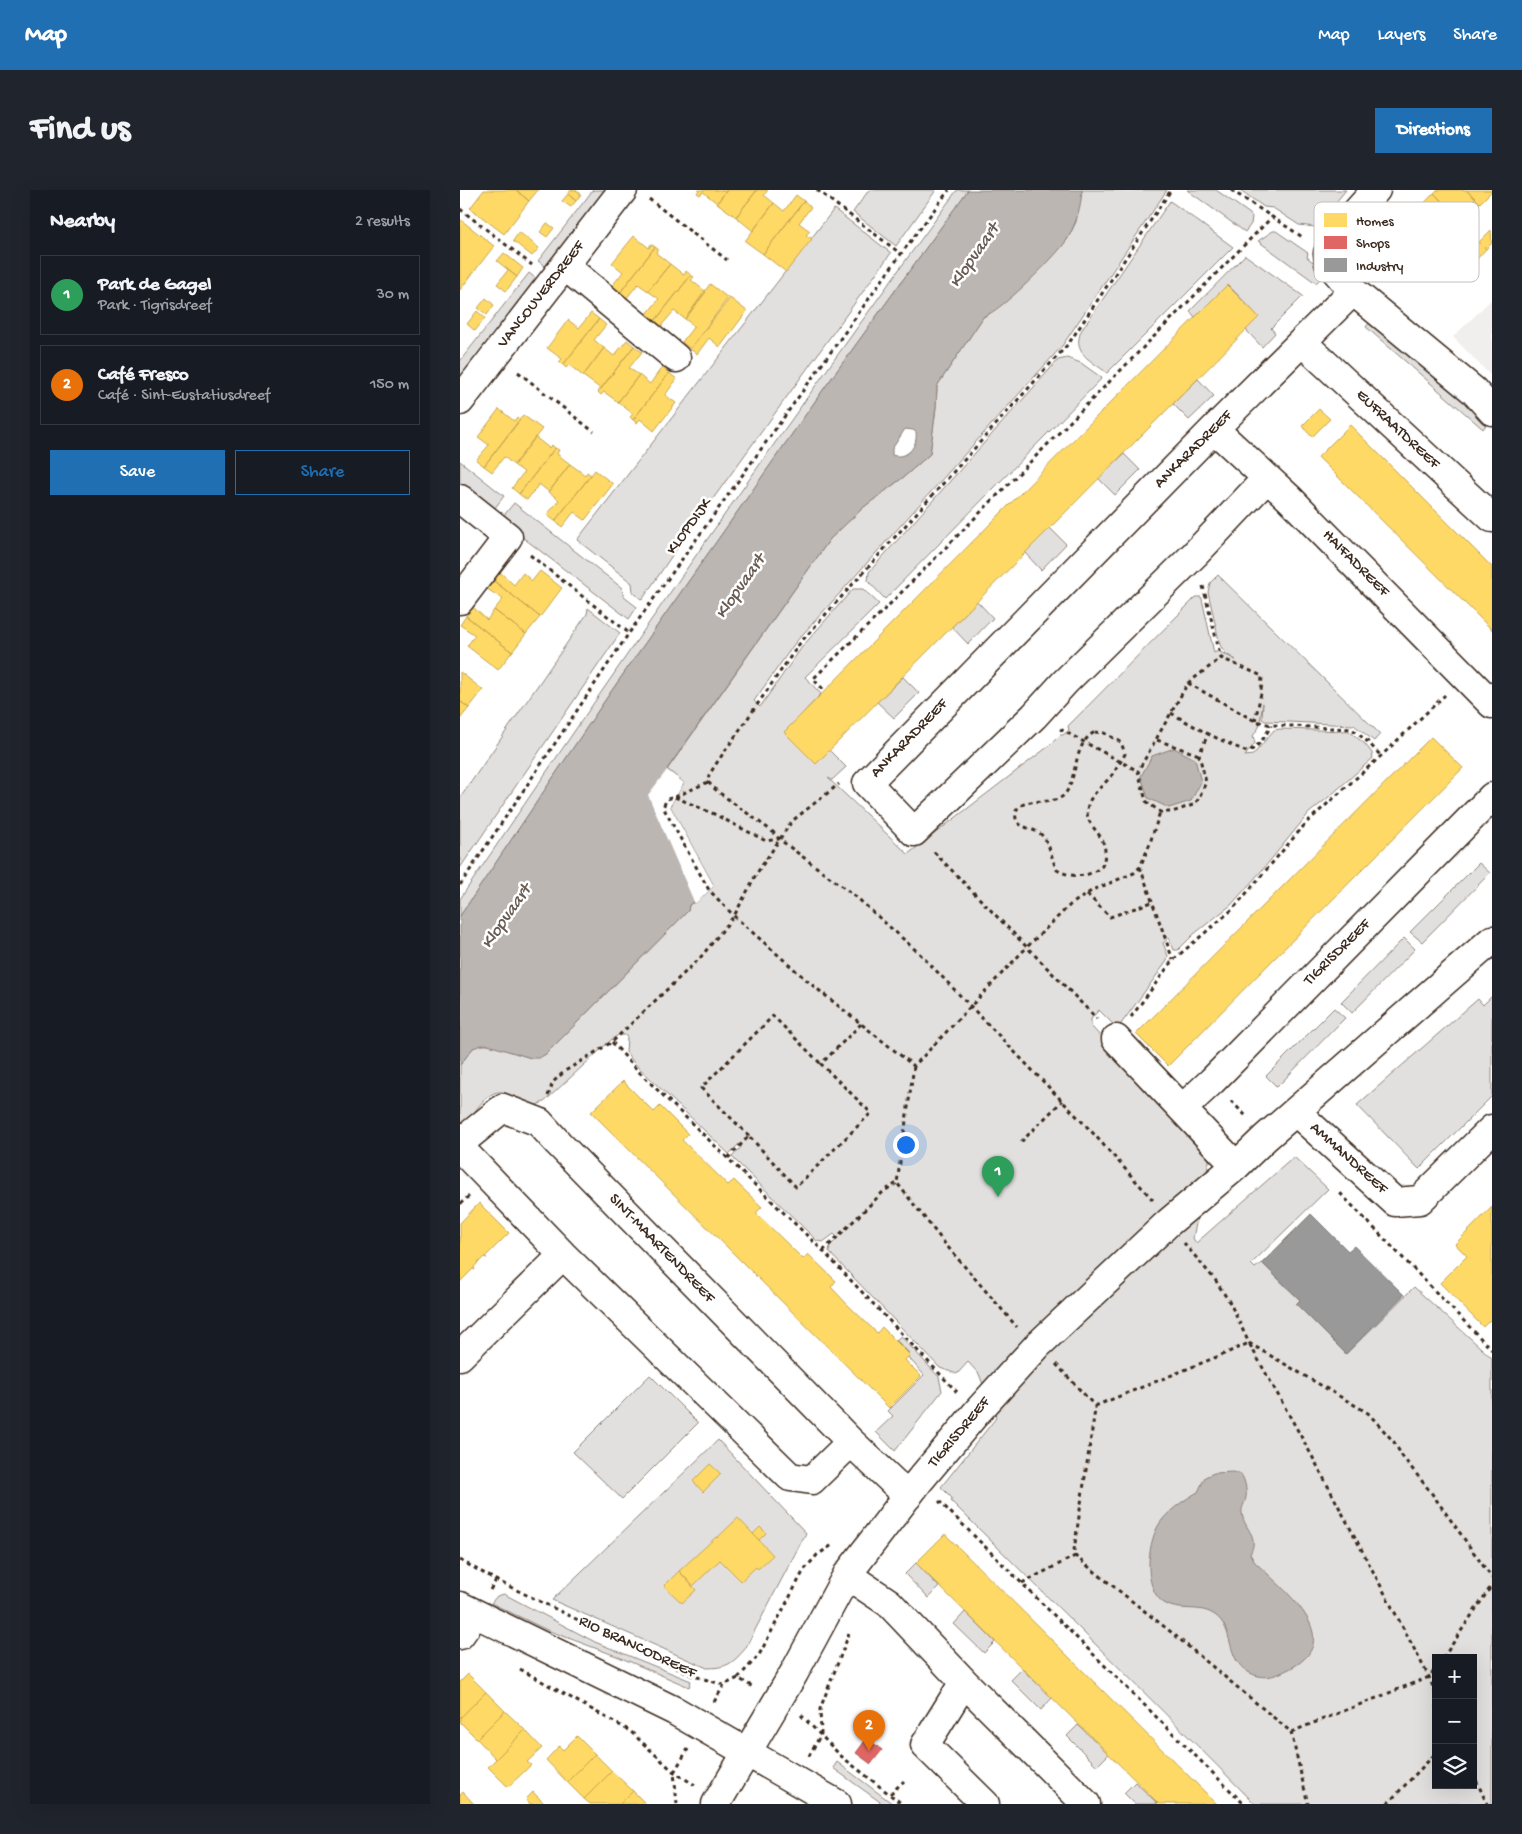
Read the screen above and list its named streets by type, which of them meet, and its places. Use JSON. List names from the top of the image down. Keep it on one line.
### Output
{"streets":{"street":["VANCOUVERDREEF","EUFRAATDREEF","ANKARADREEF","HAIFADREEF","TIGRISDREEF","AMMANDREEF","SINT-MAARTENDREEF"],"path":["KLOPDIJK","RIO BRANCODREEF"]},"crossings":[["EUFRAATDREEF","ANKARADREEF"],["ANKARADREEF","HAIFADREEF"],["TIGRISDREEF","AMMANDREEF"],["TIGRISDREEF","SINT-MAARTENDREEF"]],"water":["Klopvaart"],"legend":["Homes","Shops","Industry"],"page":{"header":"Map","nav":["Map","Layers","Share"],"buttons":["Directions",["Save","Share"]],"title":"Find us","heading":["Nearby","2 results"],"list":[{"mark":"1","name":"Park de Gagel","note":"Park · Tigrisdreef","value":"30 m"},{"mark":"2","name":"Café Fresco","note":"Café · Sint-Eustatiusdreef","value":"150 m"}],"pins":["1","2"],"map_buttons":["+","−"]}}
